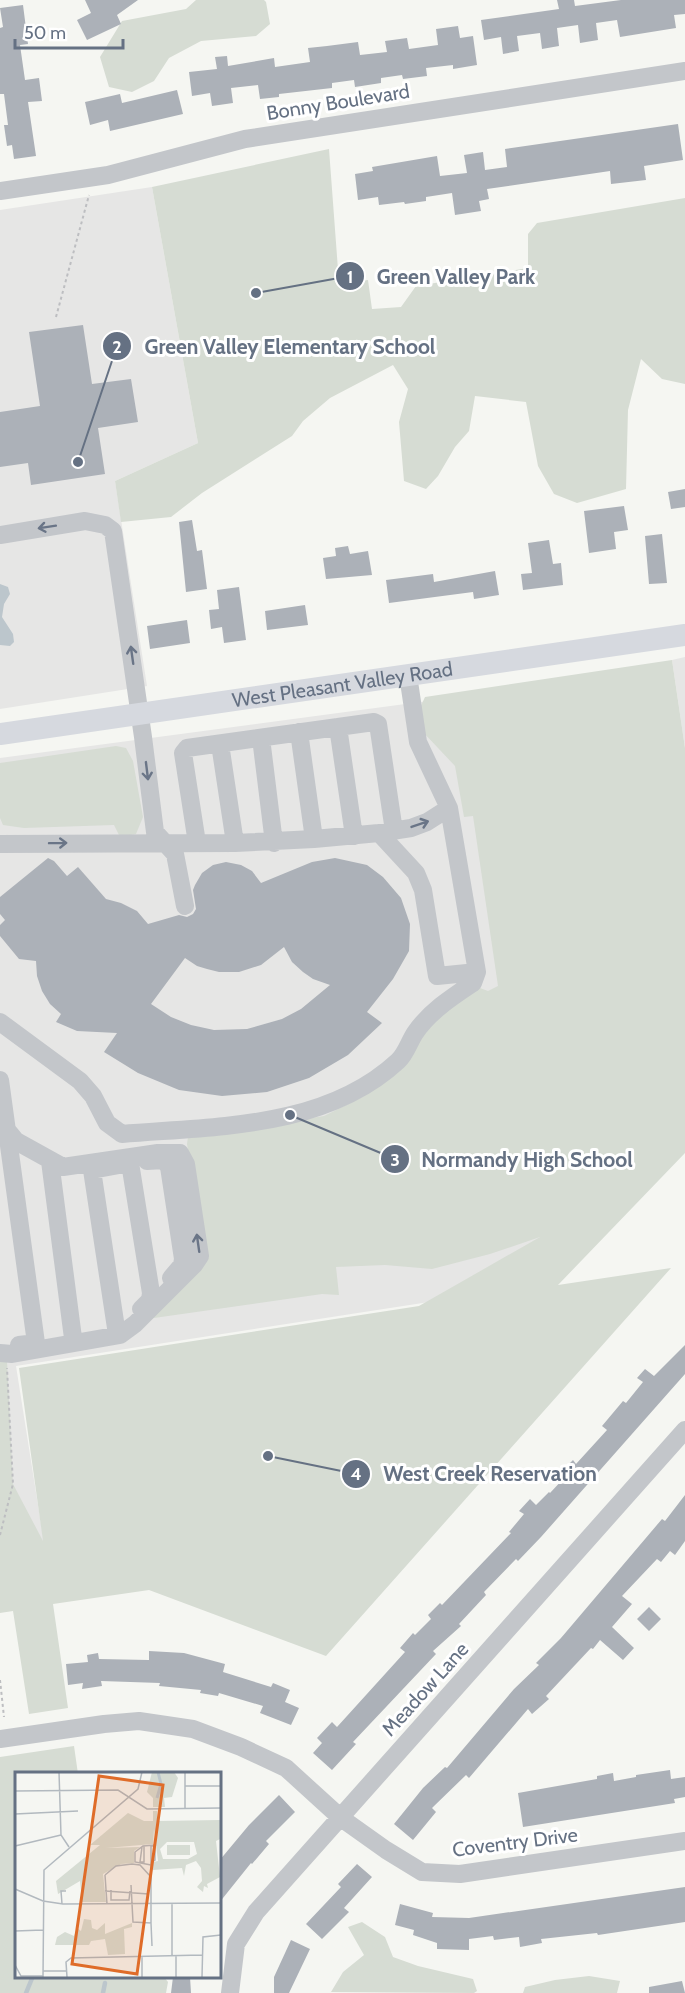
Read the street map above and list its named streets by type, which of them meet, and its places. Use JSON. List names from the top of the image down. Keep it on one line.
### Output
{"streets":{"main road":["West Pleasant Valley Road"],"street":["Bonny Boulevard","Meadow Lane","Coventry Drive"]},"crossings":[["Meadow Lane","Coventry Drive"]],"places":["Green Valley Park","Green Valley Elementary School","Normandy High School","West Creek Reservation"],"scale_bar":"50 m"}
